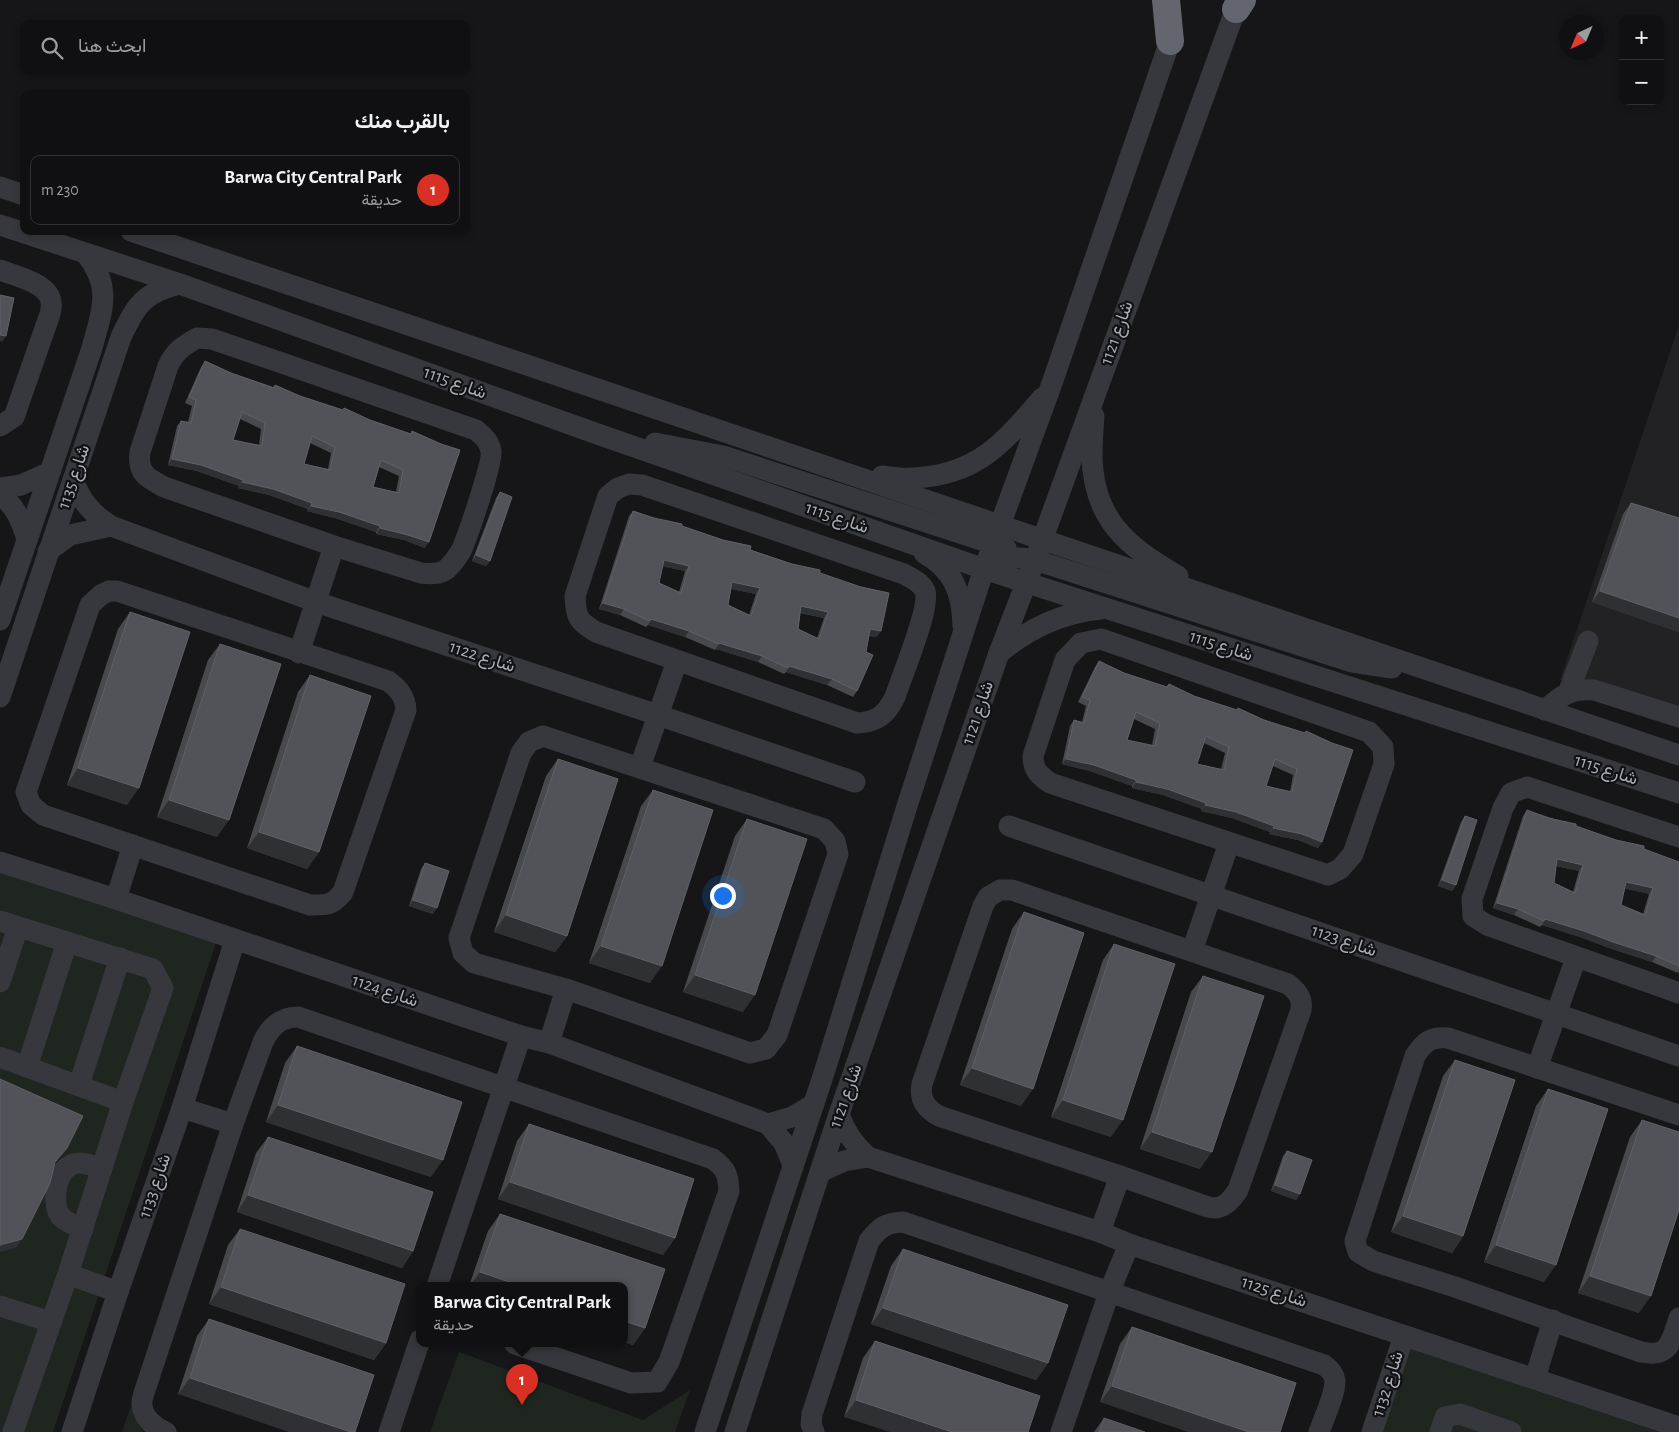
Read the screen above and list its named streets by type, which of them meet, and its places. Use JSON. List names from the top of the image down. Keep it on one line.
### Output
{"streets":{"street":["شارع 1121","شارع 1115","شارع 1135","شارع 1122","شارع 1123","شارع 1124","شارع 1133","شارع 1125","شارع 1132"]},"crossings":[["شارع 1121","شارع 1115"],["شارع 1121","شارع 1124"],["شارع 1121","شارع 1125"],["شارع 1115","شارع 1135"],["شارع 1135","شارع 1122"],["شارع 1124","شارع 1133"],["شارع 1125","شارع 1132"]],"north":"bottom left","page":{"map_buttons":["+","−"],"search":"ابحث هنا","heading":"بالقرب منك","list":[{"mark":"1","name":"Barwa City Central Park","note":"حديقة","value":"230 m"}],"popup":["Barwa City Central Park","حديقة"],"pins":"1"}}
